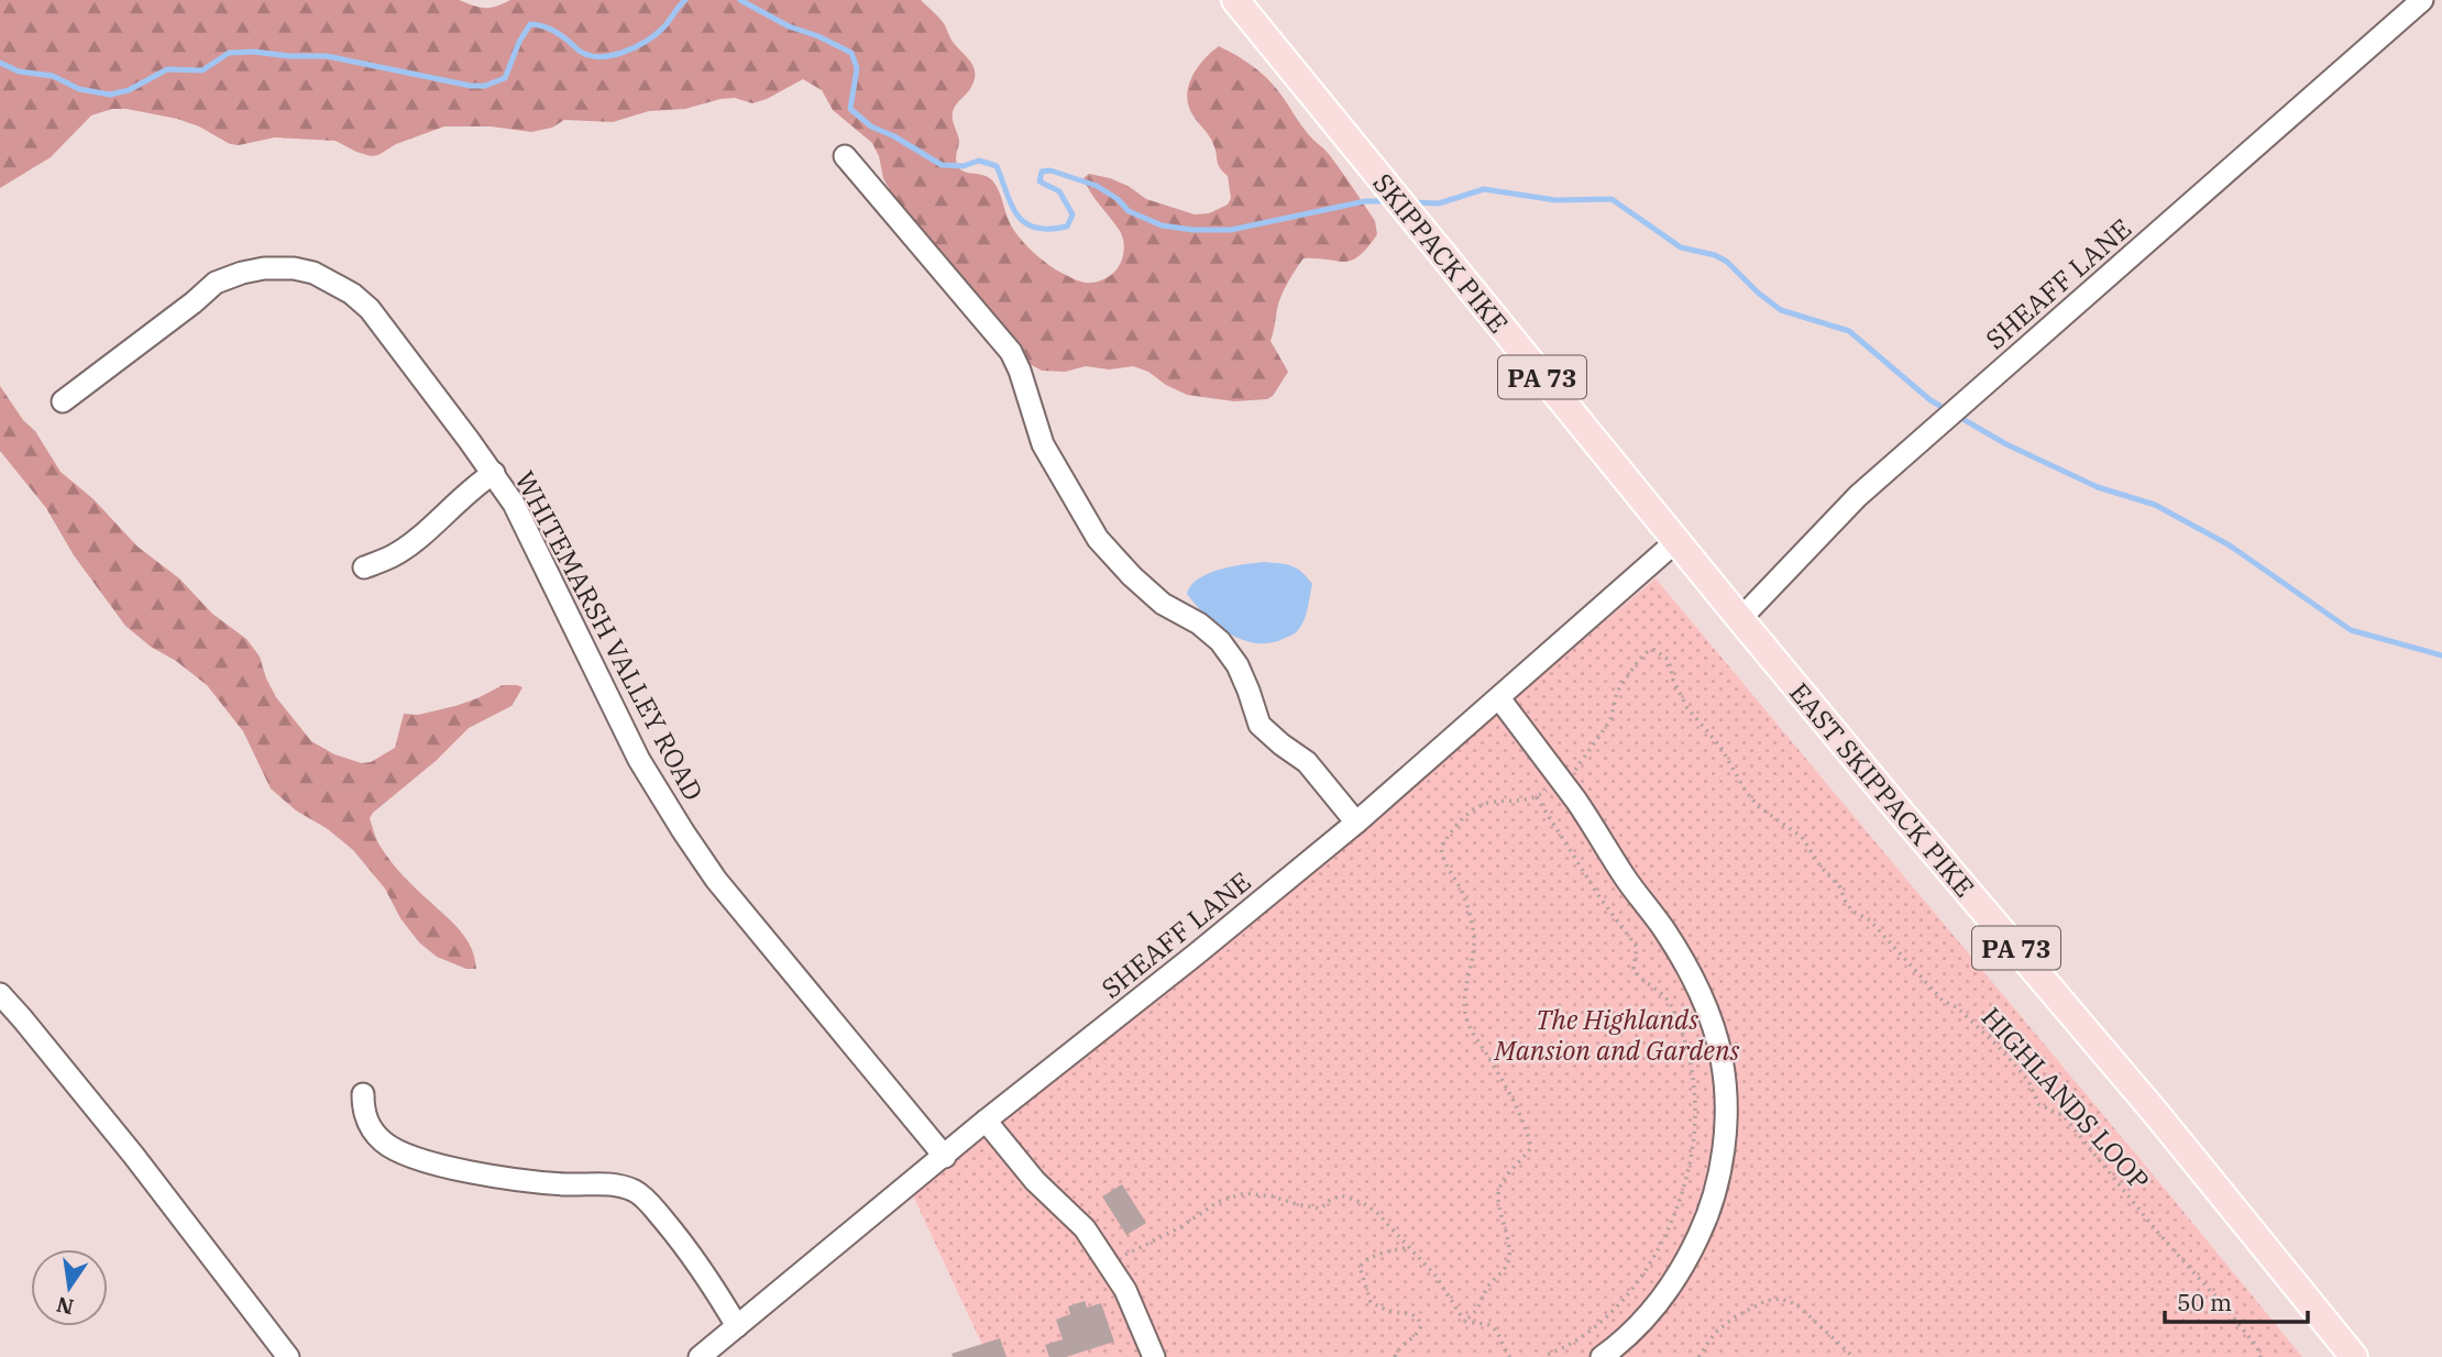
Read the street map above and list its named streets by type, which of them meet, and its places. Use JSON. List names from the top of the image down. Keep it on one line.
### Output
{"streets":{"main road":["SKIPPACK PIKE","PA 73","EAST SKIPPACK PIKE"],"street":["SHEAFF LANE","WHITEMARSH VALLEY ROAD"],"path":["HIGHLANDS LOOP"]},"crossings":[["SKIPPACK PIKE","SHEAFF LANE"],["SKIPPACK PIKE","EAST SKIPPACK PIKE"],["SHEAFF LANE","WHITEMARSH VALLEY ROAD"],["SHEAFF LANE","EAST SKIPPACK PIKE"]],"parks":["The Highlands Mansion and Gardens"],"scale_bar":"50 m","north":"bottom"}
